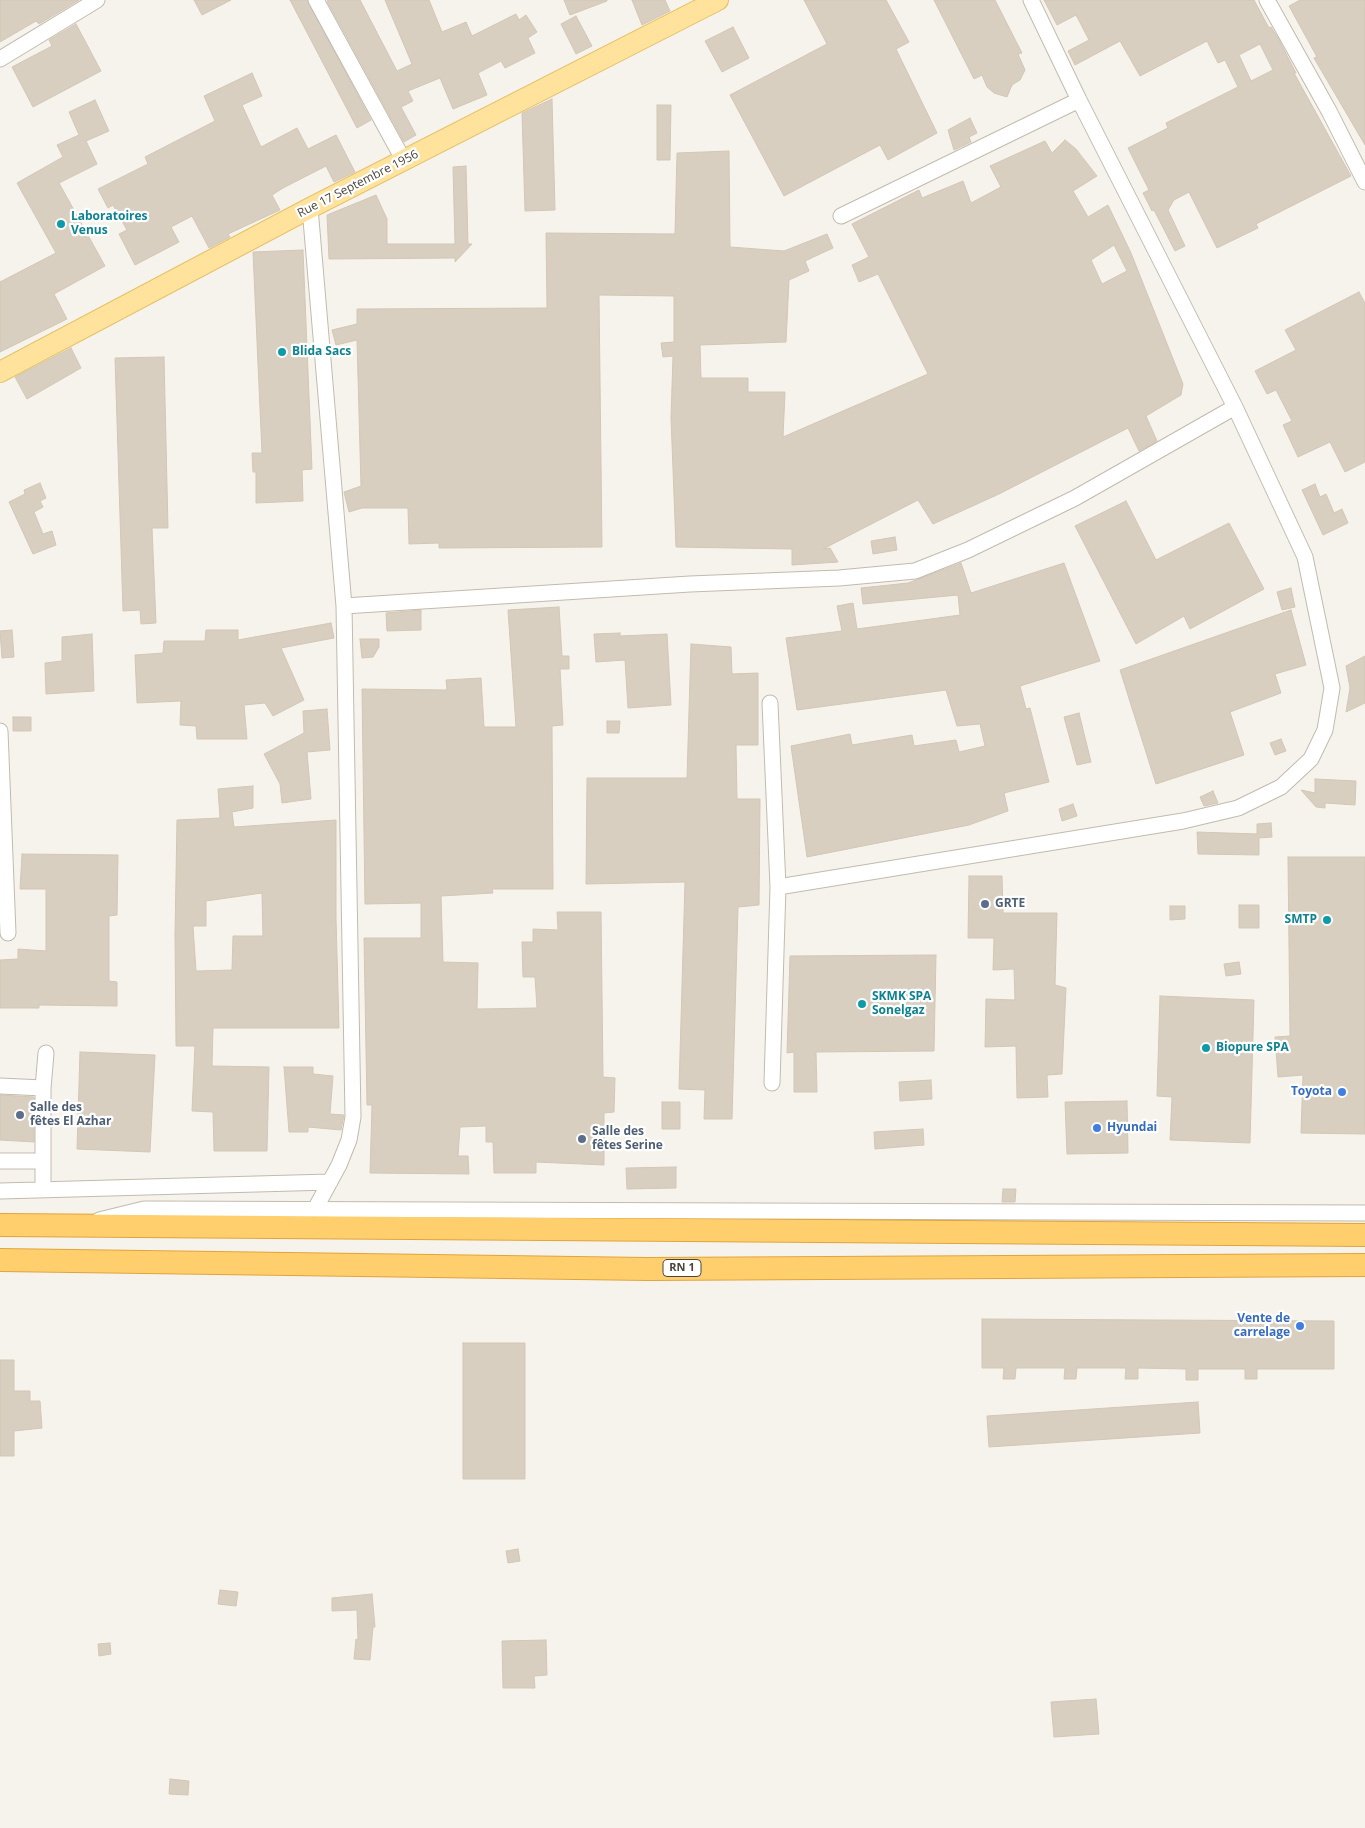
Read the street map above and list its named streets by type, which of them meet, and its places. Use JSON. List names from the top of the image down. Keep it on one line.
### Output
{"streets":{"highway":["RN 1"],"main road":["Rue 17 Septembre 1956"]},"places":["Laboratoires Venus","Blida Sacs","GRTE","SMTP","SKMK SPA Sonelgaz","Biopure SPA","Toyota","Salle des fêtes El Azhar","Hyundai","Salle des fêtes Serine","Vente de carrelage"]}
